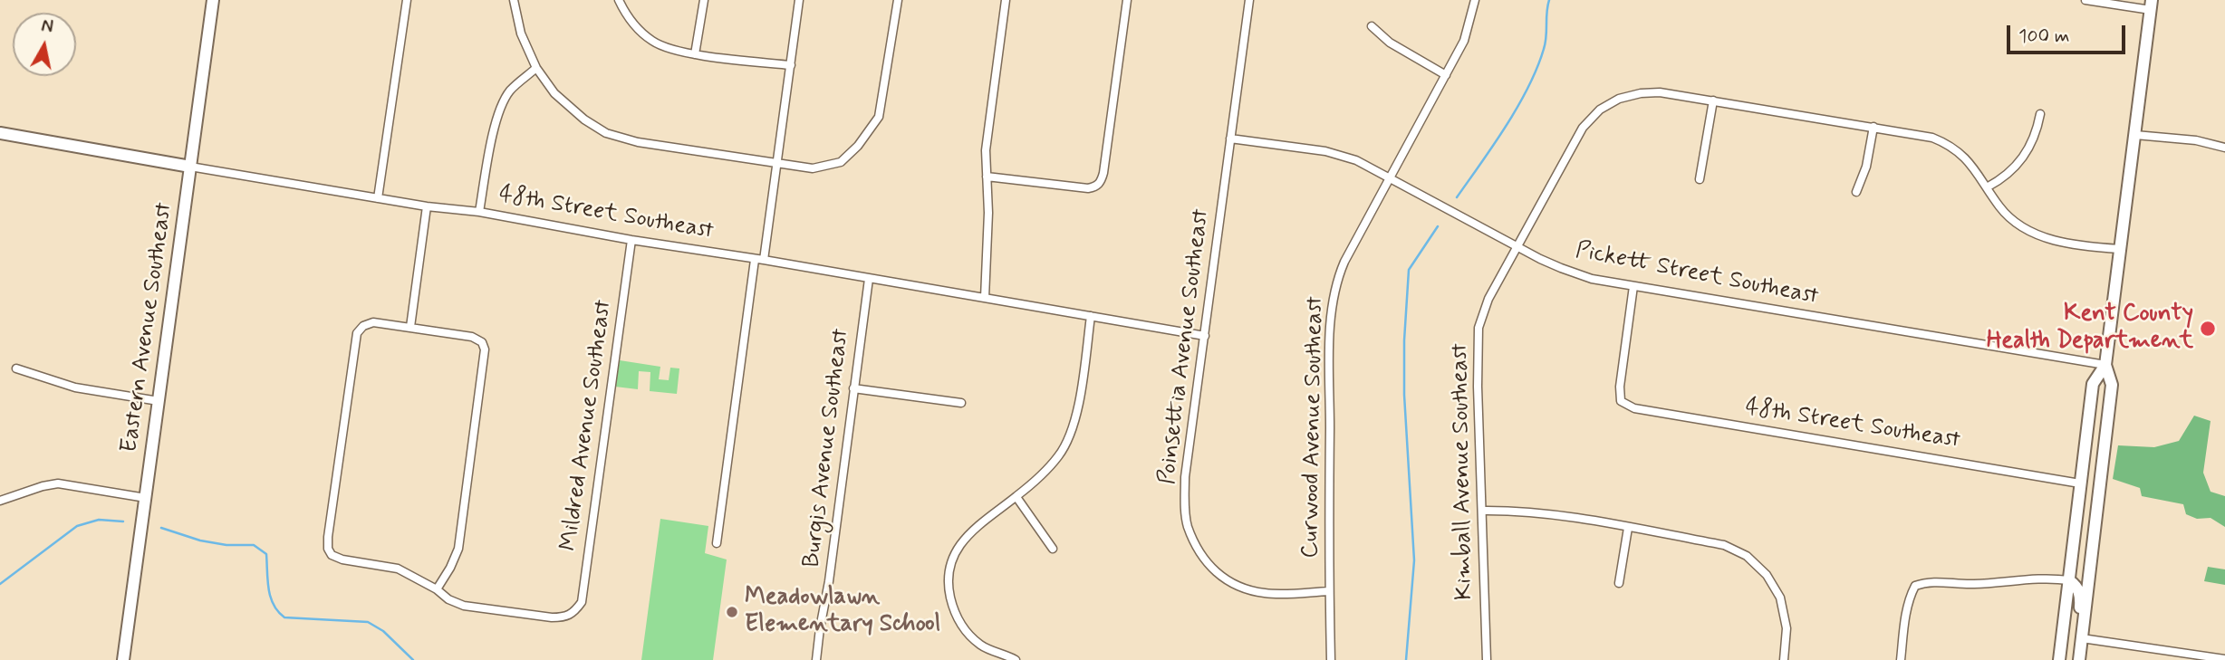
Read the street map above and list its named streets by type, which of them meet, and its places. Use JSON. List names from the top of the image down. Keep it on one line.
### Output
{"streets":{"main road":["48th Street Southeast","Eastern Avenue Southeast"],"street":["Pickett Street Southeast","Poinsettia Avenue Southeast","Mildred Avenue Southeast","Curwood Avenue Southeast","Burgis Avenue Southeast","Kimball Avenue Southeast"]},"crossings":[["48th Street Southeast","Pickett Street Southeast"],["48th Street Southeast","Eastern Avenue Southeast"],["48th Street Southeast","Poinsettia Avenue Southeast"],["48th Street Southeast","Mildred Avenue Southeast"],["48th Street Southeast","Burgis Avenue Southeast"],["Pickett Street Southeast","Poinsettia Avenue Southeast"],["Pickett Street Southeast","Curwood Avenue Southeast"],["Pickett Street Southeast","Kimball Avenue Southeast"],["Poinsettia Avenue Southeast","Curwood Avenue Southeast"]],"places":["Kent County Health Department","Meadowlawn Elementary School"],"scale_bar":"100 m","north":"top"}
